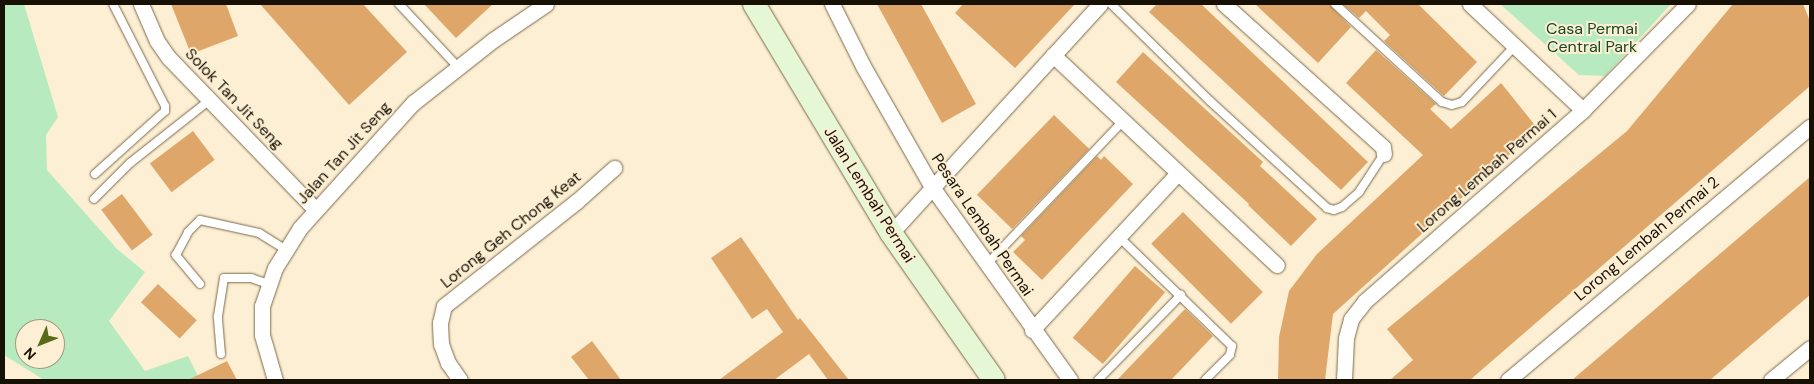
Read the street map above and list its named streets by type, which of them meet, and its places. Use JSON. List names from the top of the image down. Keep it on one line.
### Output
{"streets":{"main road":["Jalan Lembah Permai"],"street":["Solok Tan Jit Seng","Jalan Tan Jit Seng","Lorong Lembah Permai 1","Pesara Lembah Permai","Lorong Geh Chong Keat","Lorong Lembah Permai 2"]},"crossings":[["Solok Tan Jit Seng","Jalan Tan Jit Seng"]],"parks":["Casa Permai Central Park"],"north":"bottom left"}
